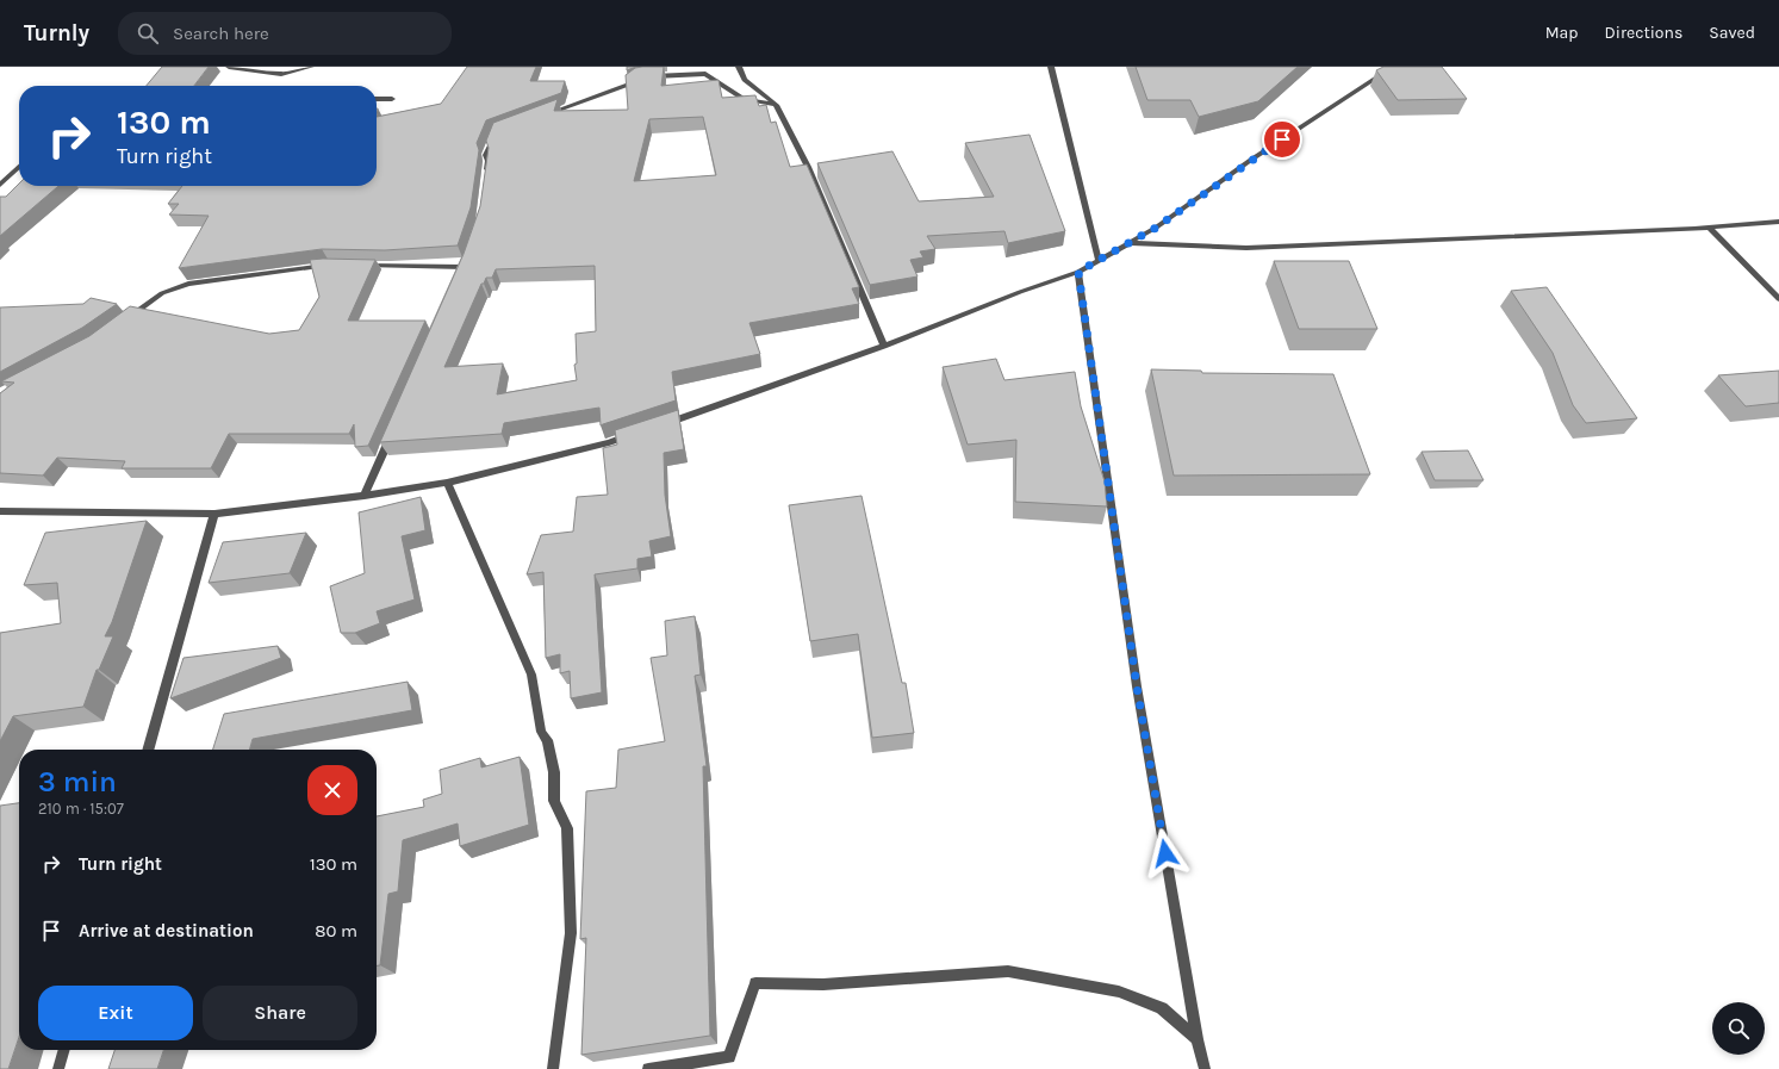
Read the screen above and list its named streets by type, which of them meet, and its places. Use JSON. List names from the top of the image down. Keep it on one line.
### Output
{"page":{"header":"Turnly","search":"Search here","nav":["Map","Directions","Saved"],"turn":["130 m","Turn right"],"heading":["3 min","210 m · 15:07"],"list":[{"name":"Turn right","value":"130 m"},{"name":"Arrive at destination","value":"80 m"}],"buttons":["Exit","Share"]}}
